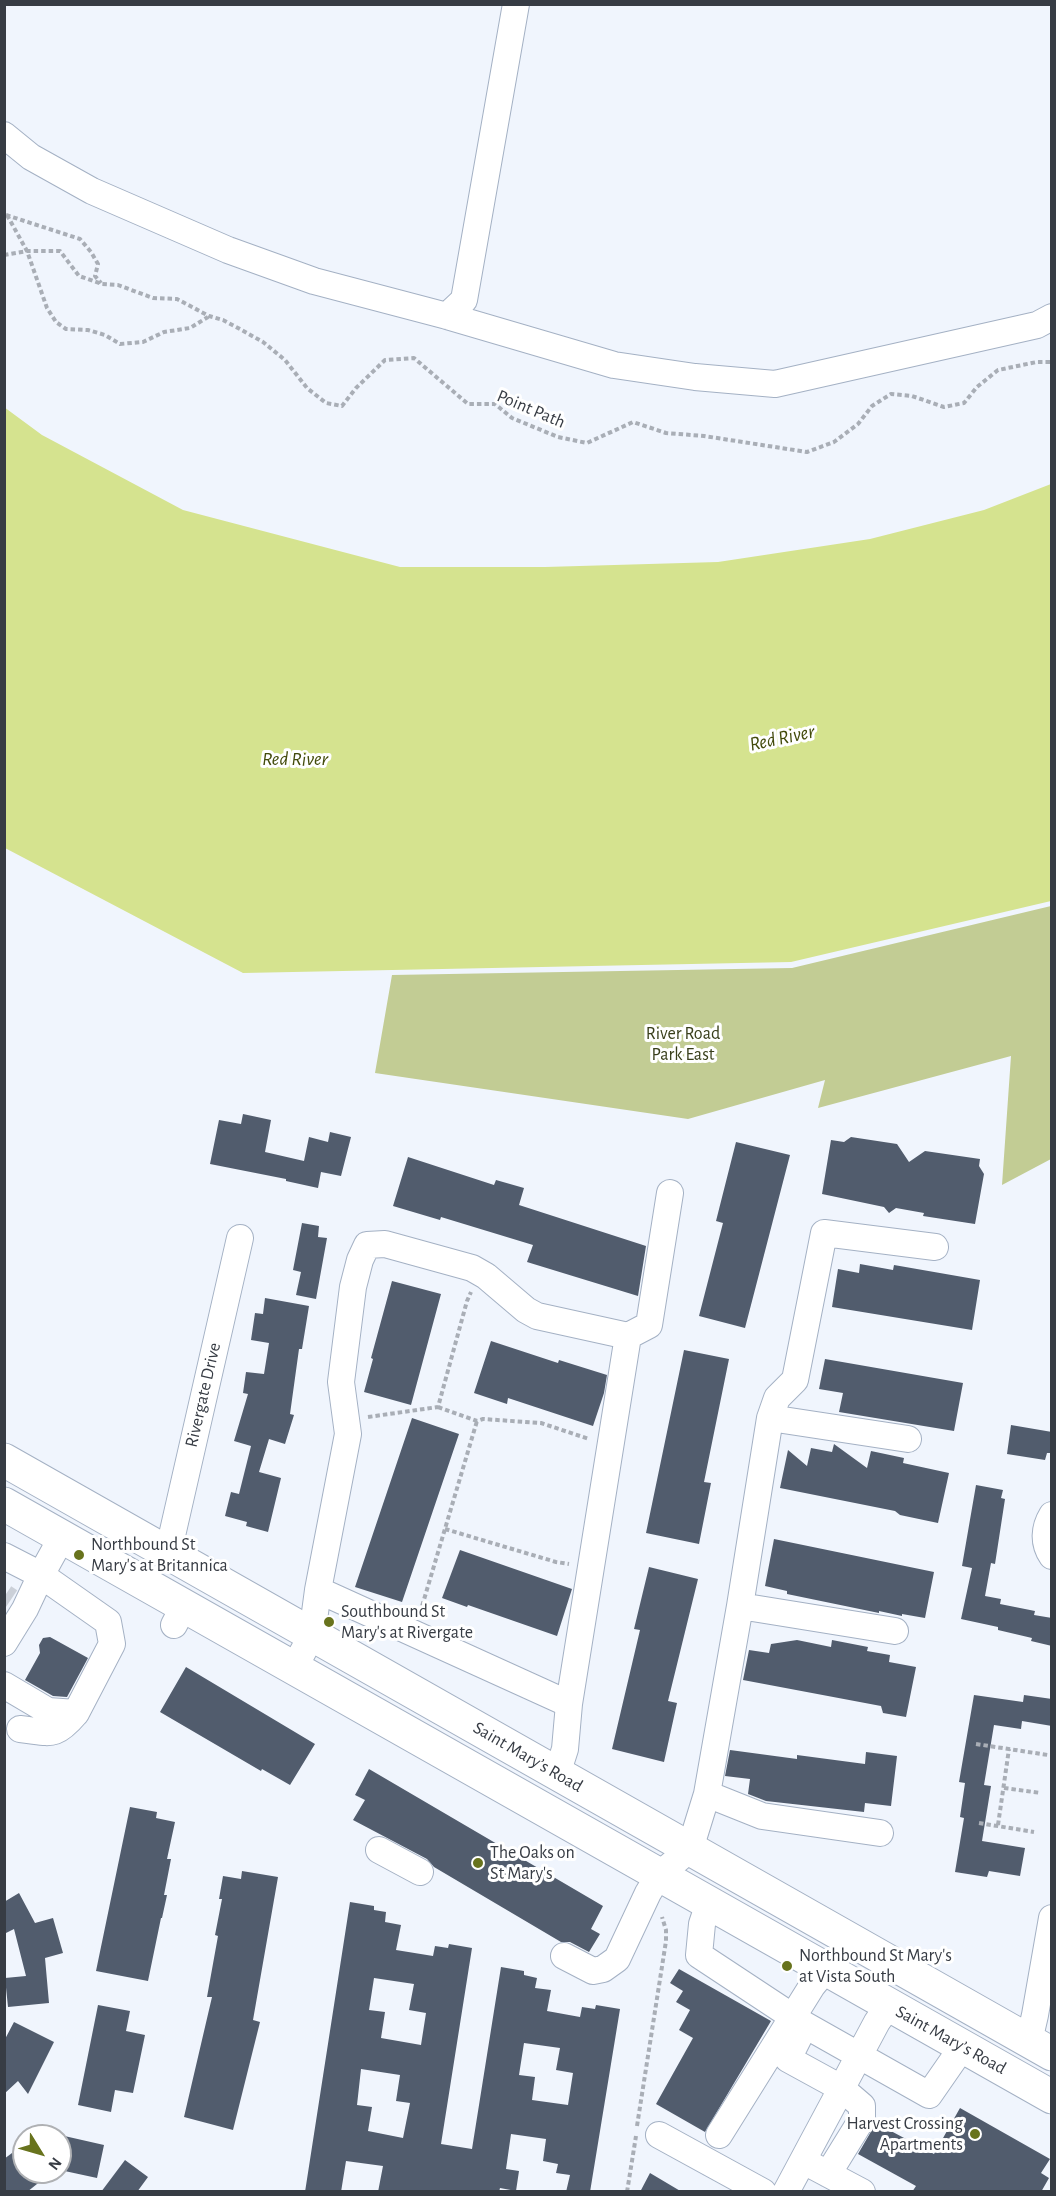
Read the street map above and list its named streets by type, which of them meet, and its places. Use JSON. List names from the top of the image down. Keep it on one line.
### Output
{"streets":{"main road":["Saint Mary’s Road"],"street":["Rivergate Drive"],"path":["Point Path"]},"crossings":[["Rivergate Drive","Saint Mary’s Road"]],"water":["Red River"],"parks":["River Road Park East"],"places":["Northbound St Mary's at Britannica","Southbound St Mary's at Rivergate","The Oaks on St Mary's","Northbound St Mary's at Vista South","Harvest Crossing Apartments"],"north":"bottom right"}
